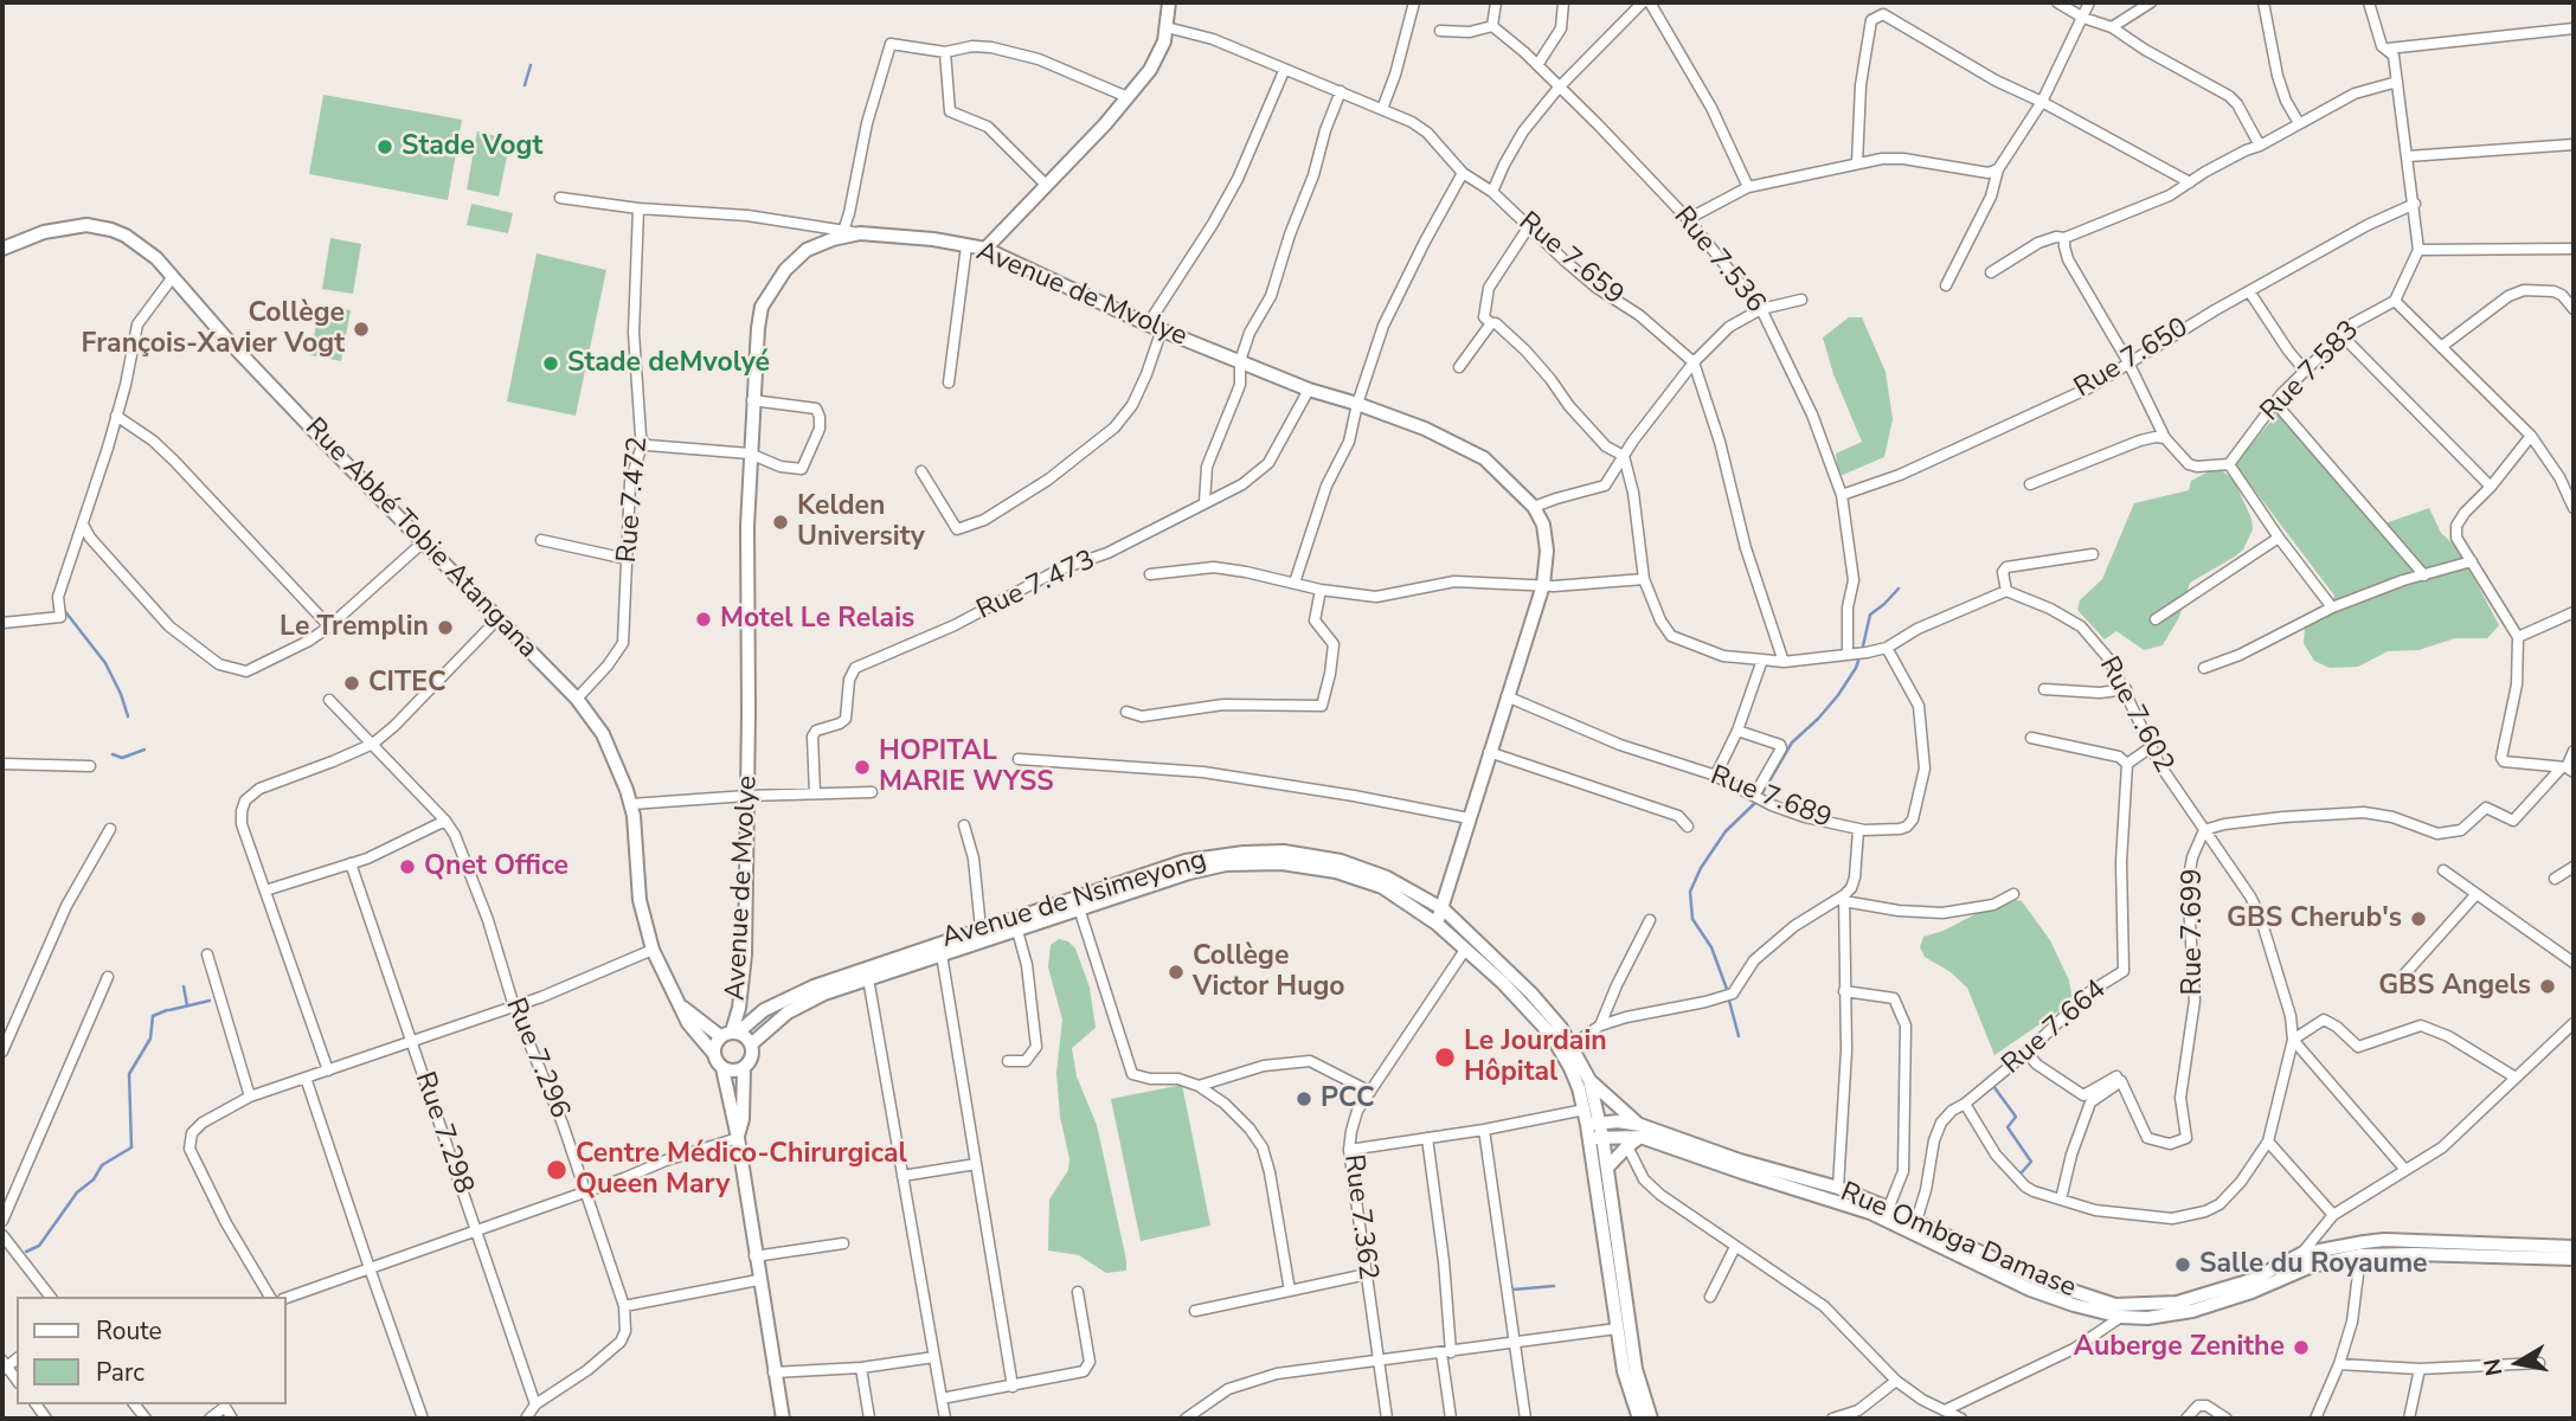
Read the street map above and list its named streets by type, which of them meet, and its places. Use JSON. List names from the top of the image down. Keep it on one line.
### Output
{"streets":{"main road":["Avenue de Mvolye","Rue Abbé Tobie Atangana","Avenue de Nsimeyong","Rue Ombga Damase"],"street":["Rue 7.659","Rue 7.536","Rue 7.650","Rue 7.583","Rue 7.472","Rue 7.473","Rue 7.602","Rue 7.689","Rue 7.699","Rue 7.664","Rue 7.296","Rue 7.298","Rue 7.362"]},"crossings":[["Rue 7.536","Rue 7.650"],["Avenue de Mvolye","Rue Abbé Tobie Atangana"],["Avenue de Mvolye","Rue 7.473"],["Avenue de Mvolye","Rue 7.689"],["Avenue de Mvolye","Avenue de Nsimeyong"],["Rue 7.472","Rue Abbé Tobie Atangana"],["Rue Abbé Tobie Atangana","Avenue de Nsimeyong"],["Rue 7.602","Rue 7.699"],["Avenue de Nsimeyong","Rue 7.362"],["Avenue de Nsimeyong","Rue Ombga Damase"],["Rue 7.664","Rue Ombga Damase"],["Rue 7.296","Rue 7.298"]],"places":["Stade Vogt","Collège François-Xavier Vogt","Stade deMvolyé","Kelden University","Motel Le Relais","Le Tremplin","CITEC","HOPITAL MARIE WYSS","Qnet Office","GBS Cherub's","Collège Victor Hugo","GBS Angels","Le Jourdain Hôpital","PCC","Centre Médico-Chirurgical Queen Mary","Salle du Royaume","Auberge Zenithe"],"legend":["Route","Parc"],"north":"left"}
